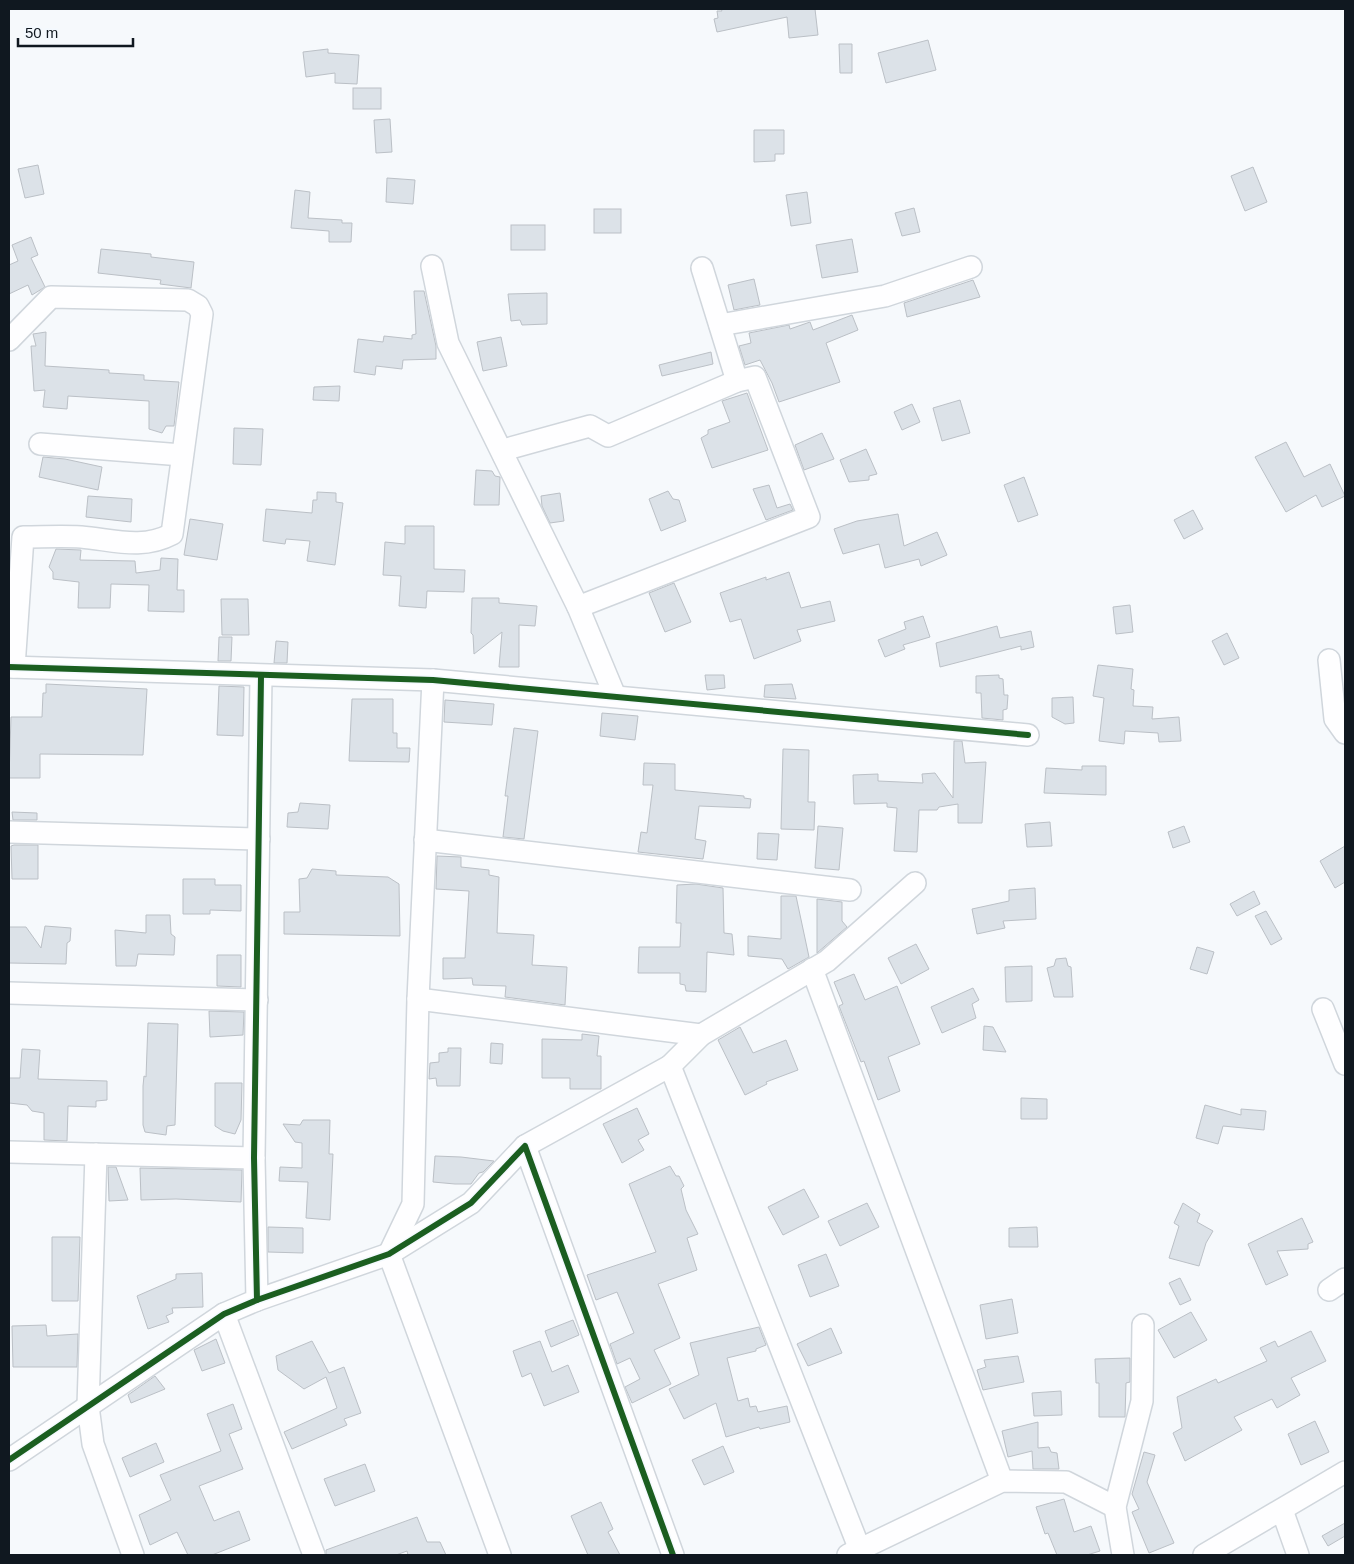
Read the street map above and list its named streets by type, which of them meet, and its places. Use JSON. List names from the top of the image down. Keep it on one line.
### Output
{"scale_bar":"50 m"}
